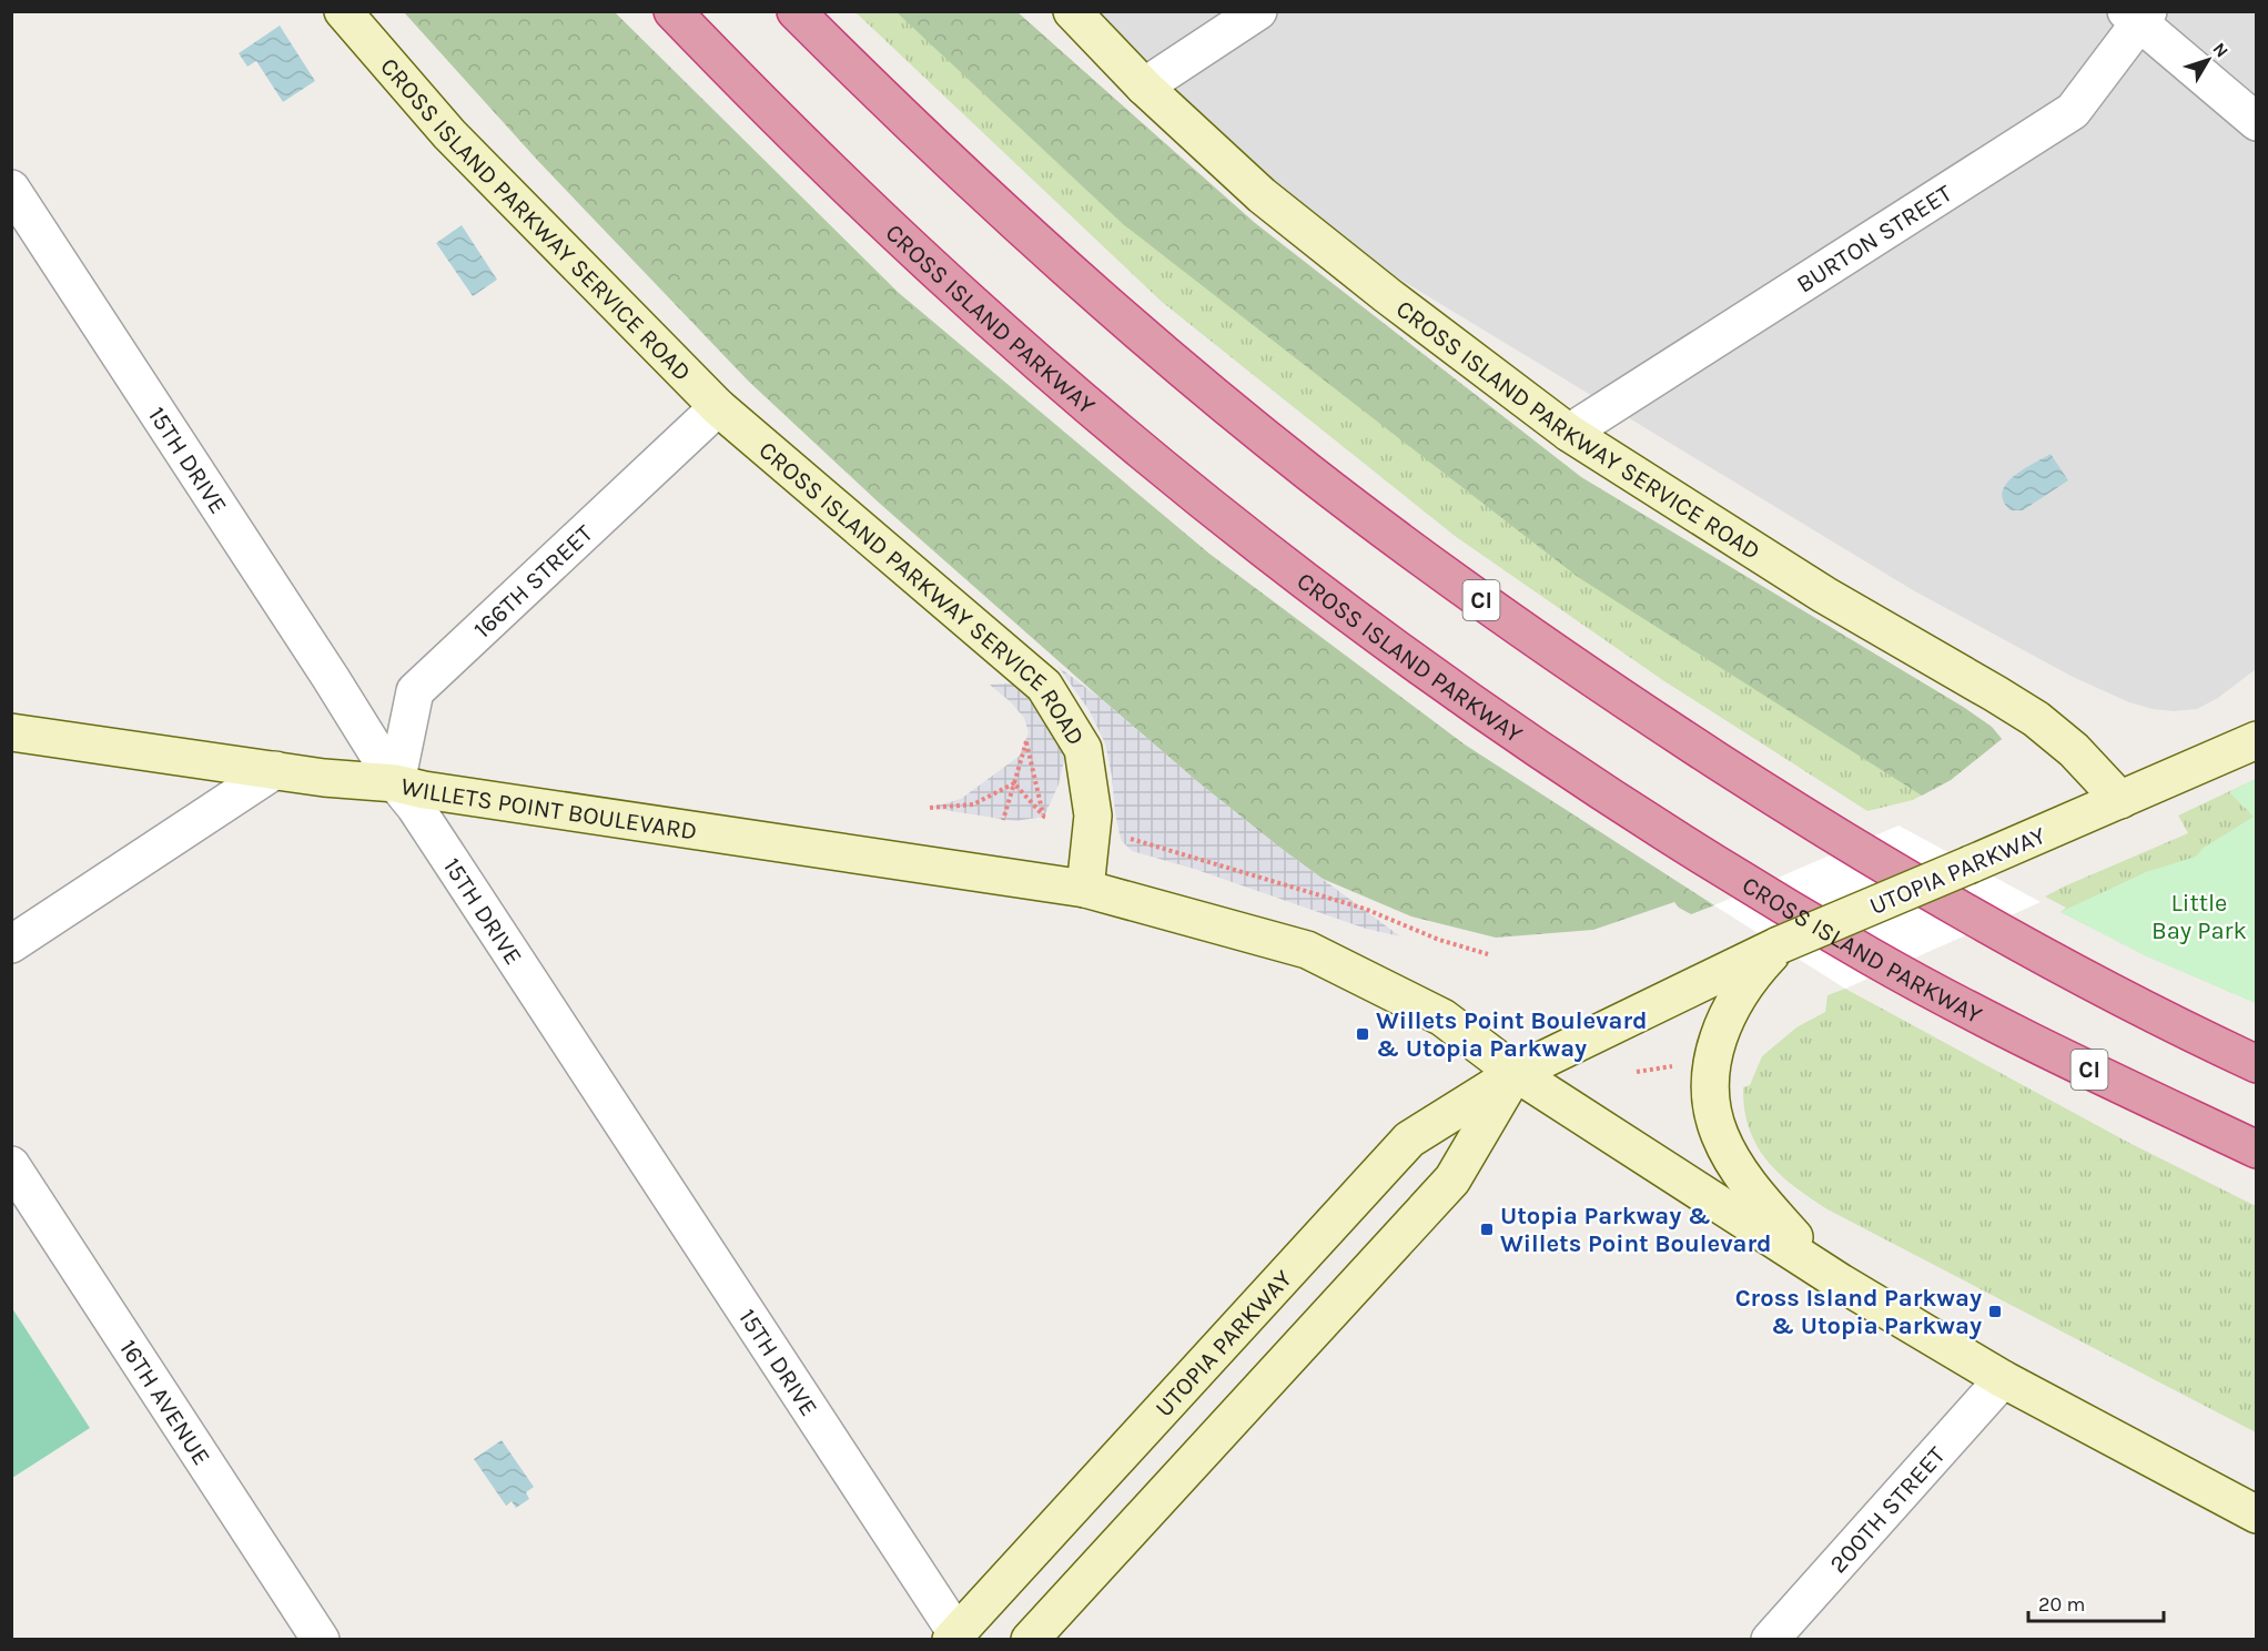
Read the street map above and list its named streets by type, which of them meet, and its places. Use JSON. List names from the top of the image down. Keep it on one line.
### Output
{"streets":{"highway":["CROSS ISLAND PARKWAY","CI"],"street":["CROSS ISLAND PARKWAY SERVICE ROAD","BURTON STREET","15TH DRIVE","166TH STREET","WILLETS POINT BOULEVARD","UTOPIA PARKWAY","16TH AVENUE","200TH STREET"]},"crossings":[["CROSS ISLAND PARKWAY SERVICE ROAD","BURTON STREET"],["CROSS ISLAND PARKWAY SERVICE ROAD","166TH STREET"],["CROSS ISLAND PARKWAY SERVICE ROAD","WILLETS POINT BOULEVARD"],["CROSS ISLAND PARKWAY SERVICE ROAD","UTOPIA PARKWAY"],["15TH DRIVE","166TH STREET"],["15TH DRIVE","WILLETS POINT BOULEVARD"],["15TH DRIVE","UTOPIA PARKWAY"],["166TH STREET","WILLETS POINT BOULEVARD"]],"parks":["Little Bay Park"],"places":{"transit":["Willets Point Boulevard & Utopia Parkway","Utopia Parkway & Willets Point Boulevard","Cross Island Parkway & Utopia Parkway"]},"scale_bar":"20 m","north":"top right"}
